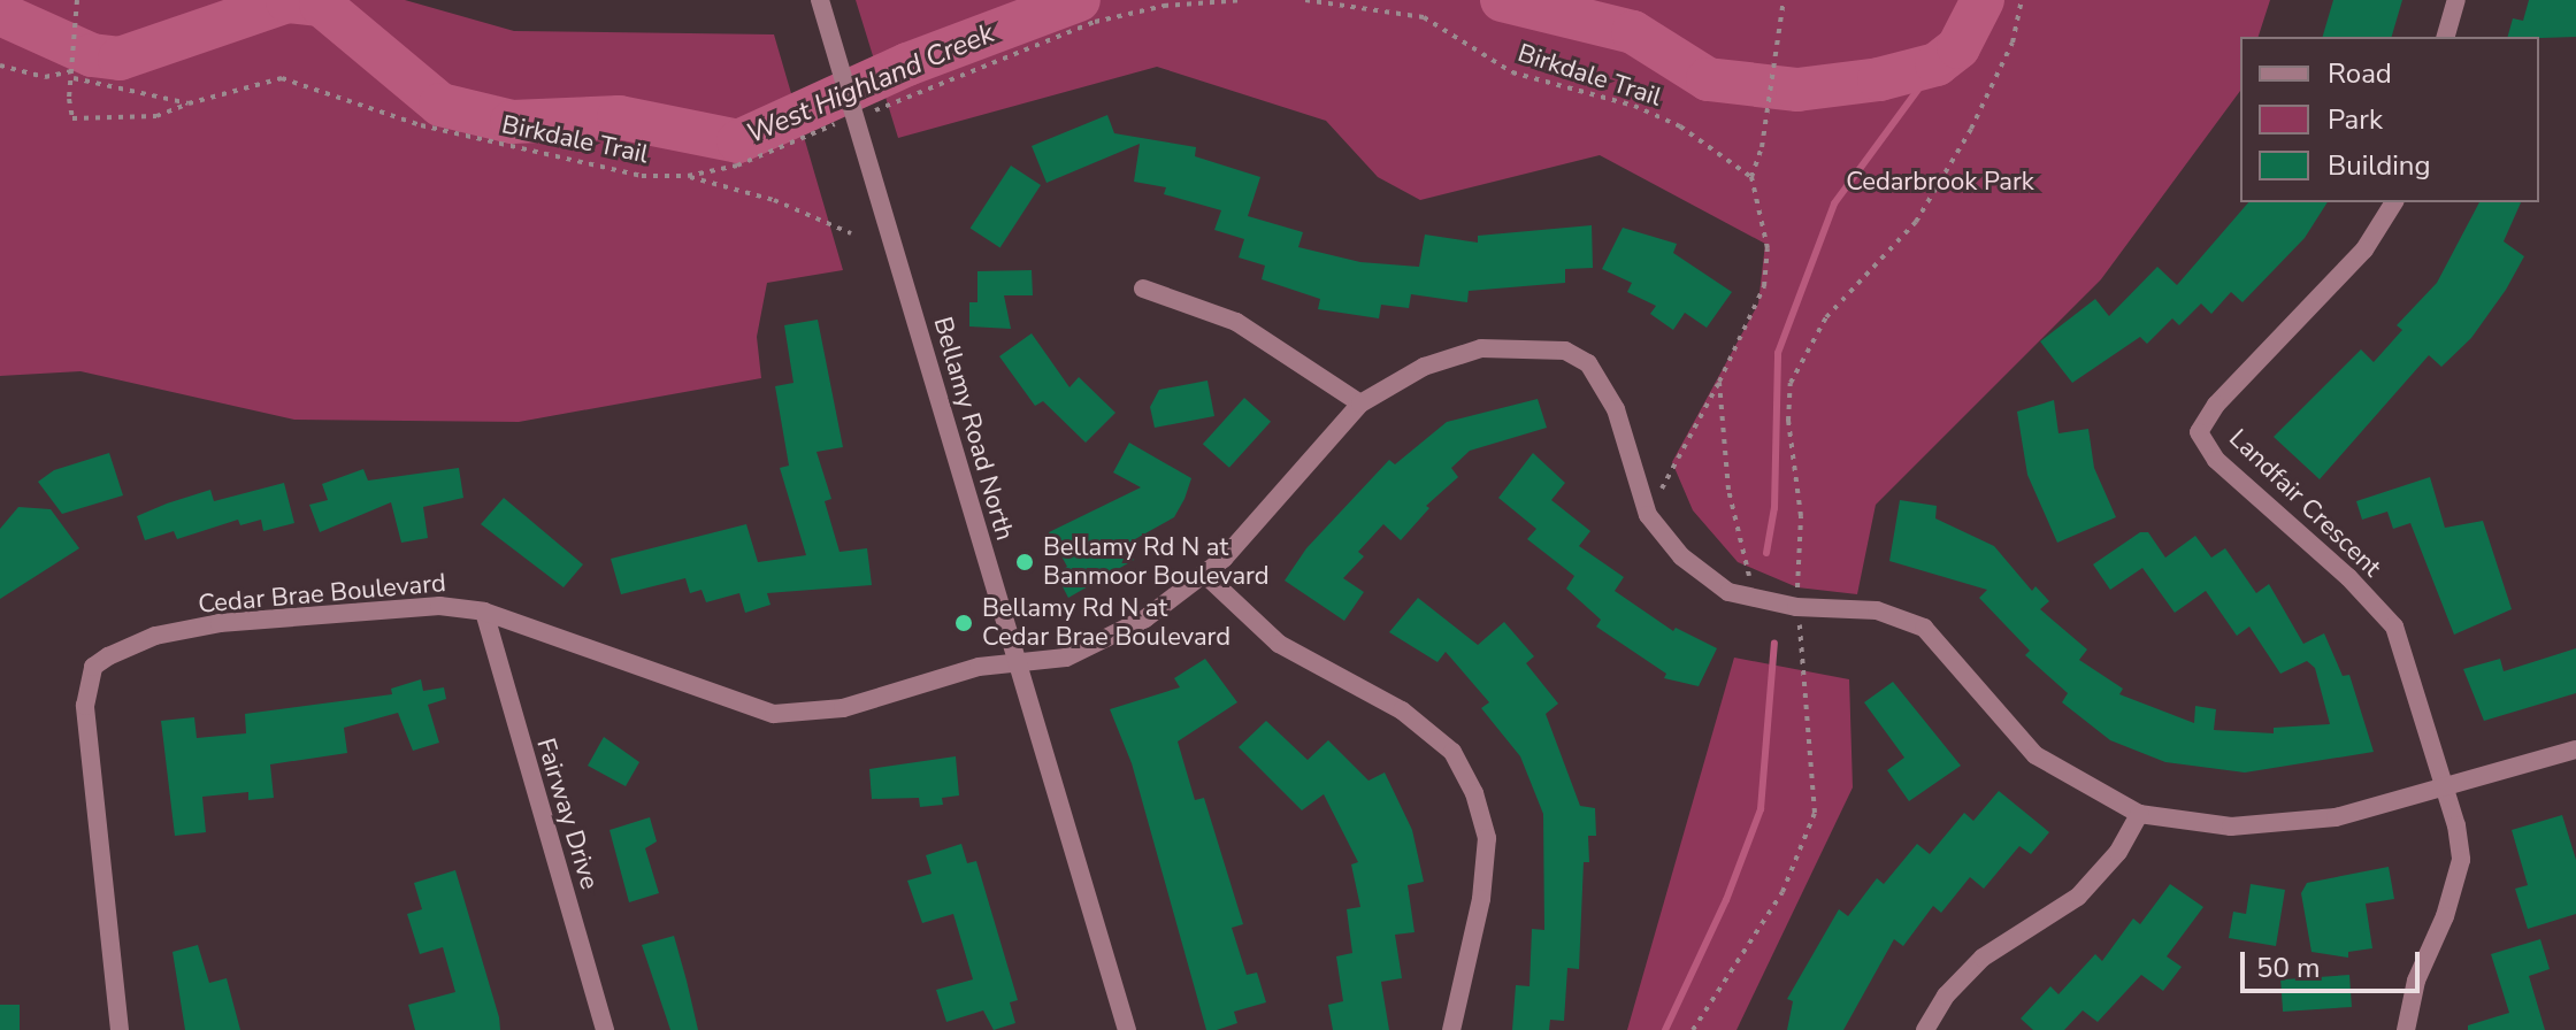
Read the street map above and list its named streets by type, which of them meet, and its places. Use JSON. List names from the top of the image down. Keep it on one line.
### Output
{"streets":{"street":["Bellamy Road North","Landfair Crescent","Cedar Brae Boulevard","Fairway Drive"],"path":["Birkdale Trail"]},"crossings":[["Bellamy Road North","Cedar Brae Boulevard"],["Cedar Brae Boulevard","Fairway Drive"]],"water":["West Highland Creek"],"parks":["Cedarbrook Park"],"places":["Bellamy Rd N at Banmoor Boulevard","Bellamy Rd N at Cedar Brae Boulevard"],"legend":["Road","Park","Building"],"scale_bar":"50 m"}
